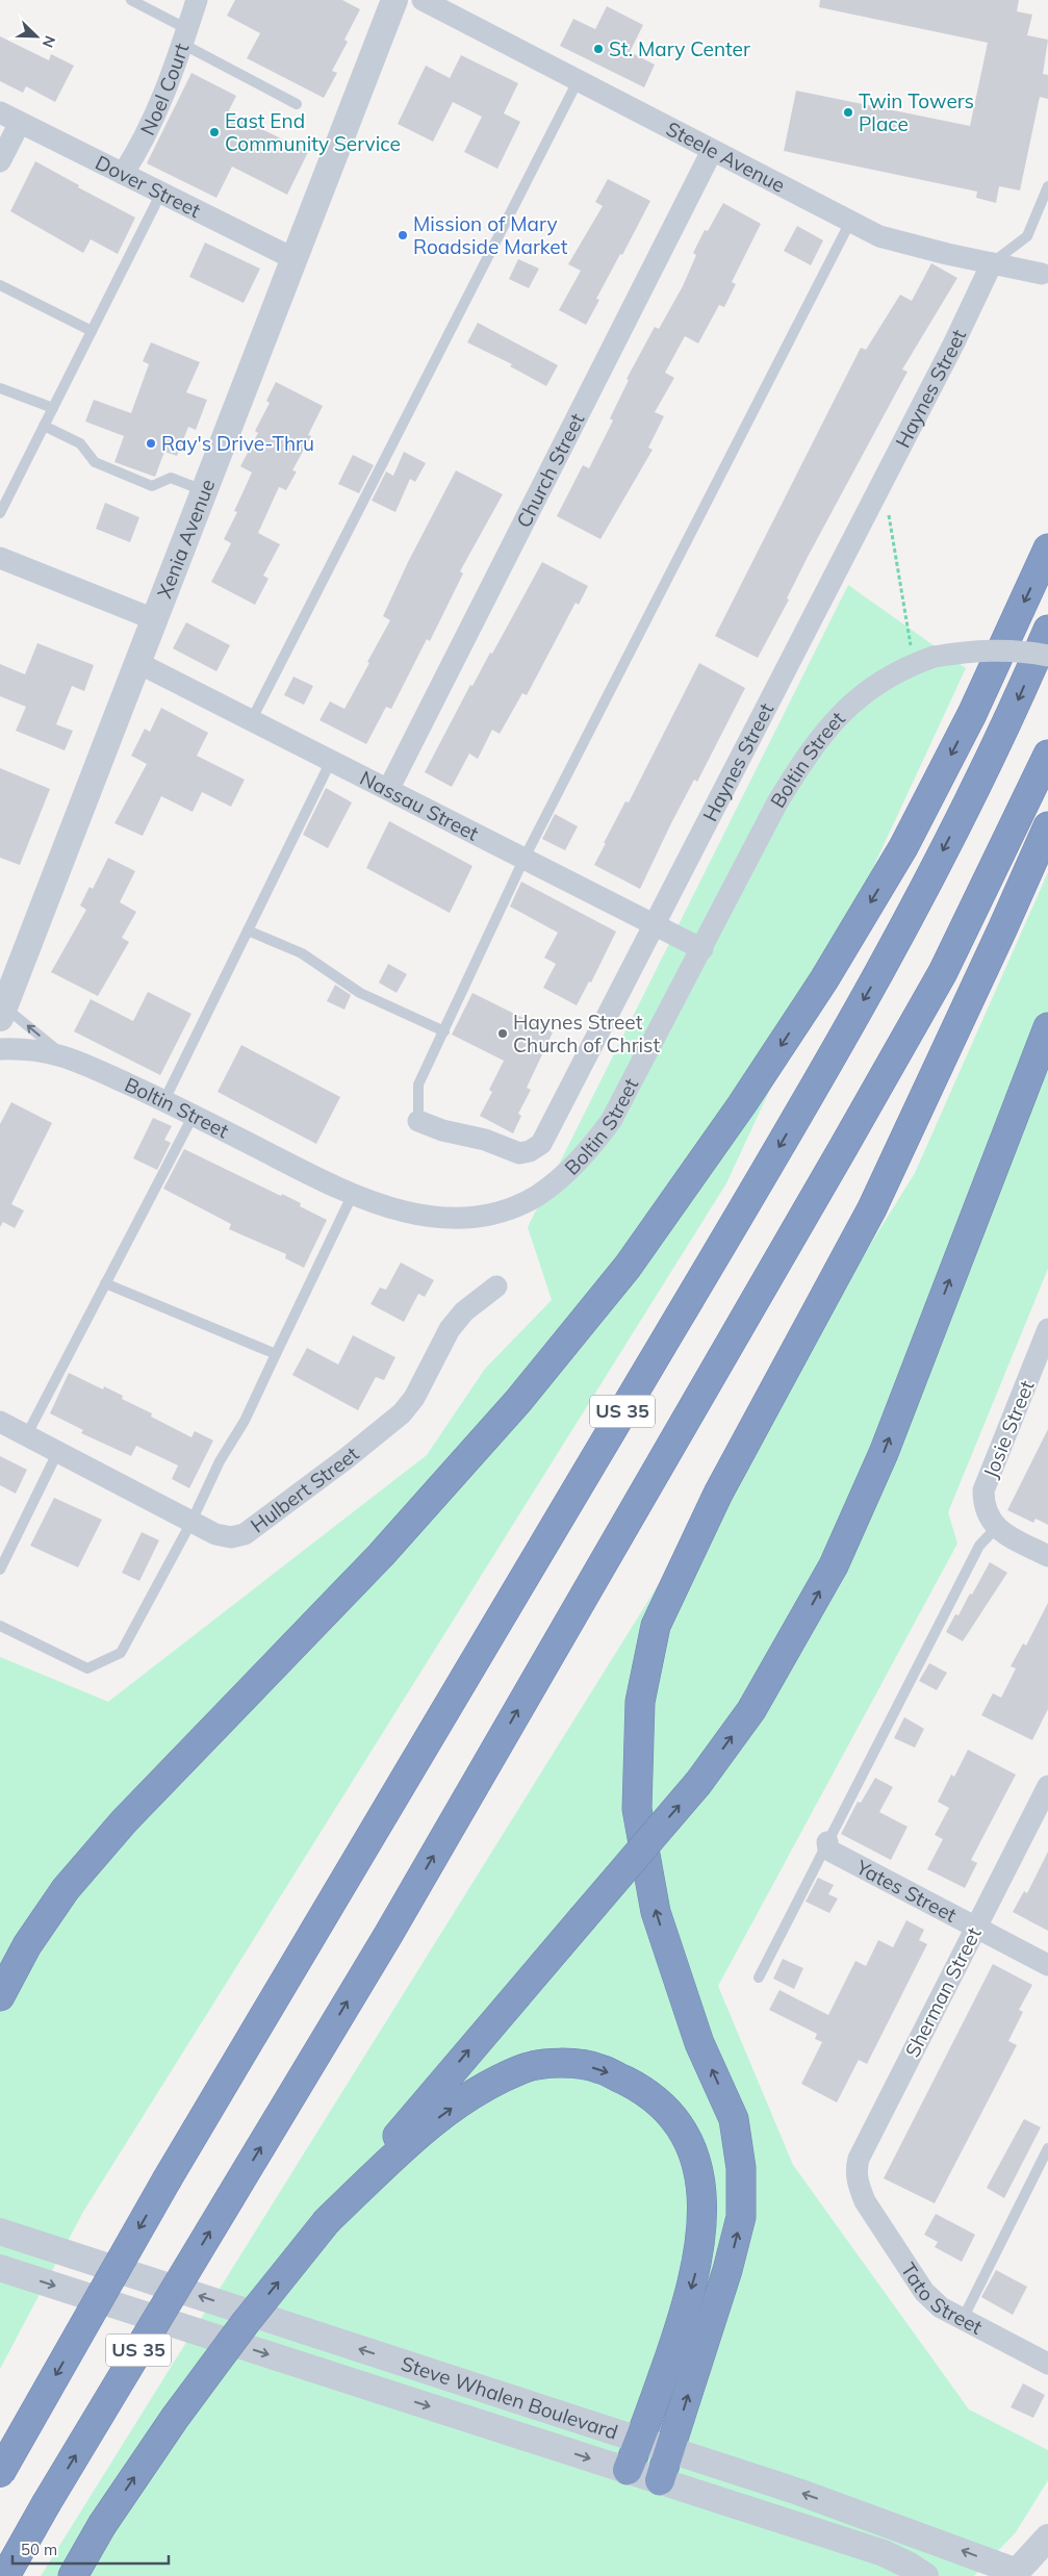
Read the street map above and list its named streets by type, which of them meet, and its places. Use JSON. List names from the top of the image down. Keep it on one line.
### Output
{"streets":{"highway":["US 35"],"street":["Noel Court","Steele Avenue","Dover Street","Haynes Street","Church Street","Xenia Avenue","Boltin Street","Nassau Street","Josie Street","Hulbert Street","Yates Street","Sherman Street","Tato Street","Steve Whalen Boulevard"]},"crossings":[["Noel Court","Dover Street"],["Steele Avenue","Haynes Street"],["Steele Avenue","Church Street"],["Dover Street","Xenia Avenue"],["Haynes Street","Nassau Street"],["Church Street","Nassau Street"],["Xenia Avenue","Nassau Street"],["Boltin Street","Nassau Street"],["Yates Street","Sherman Street"],["Sherman Street","Tato Street"]],"places":["St. Mary Center","Twin Towers Place","East End Community Service","Mission of Mary Roadside Market","Ray's Drive-Thru","Haynes Street Church of Christ"],"scale_bar":"50 m","north":"bottom right"}
